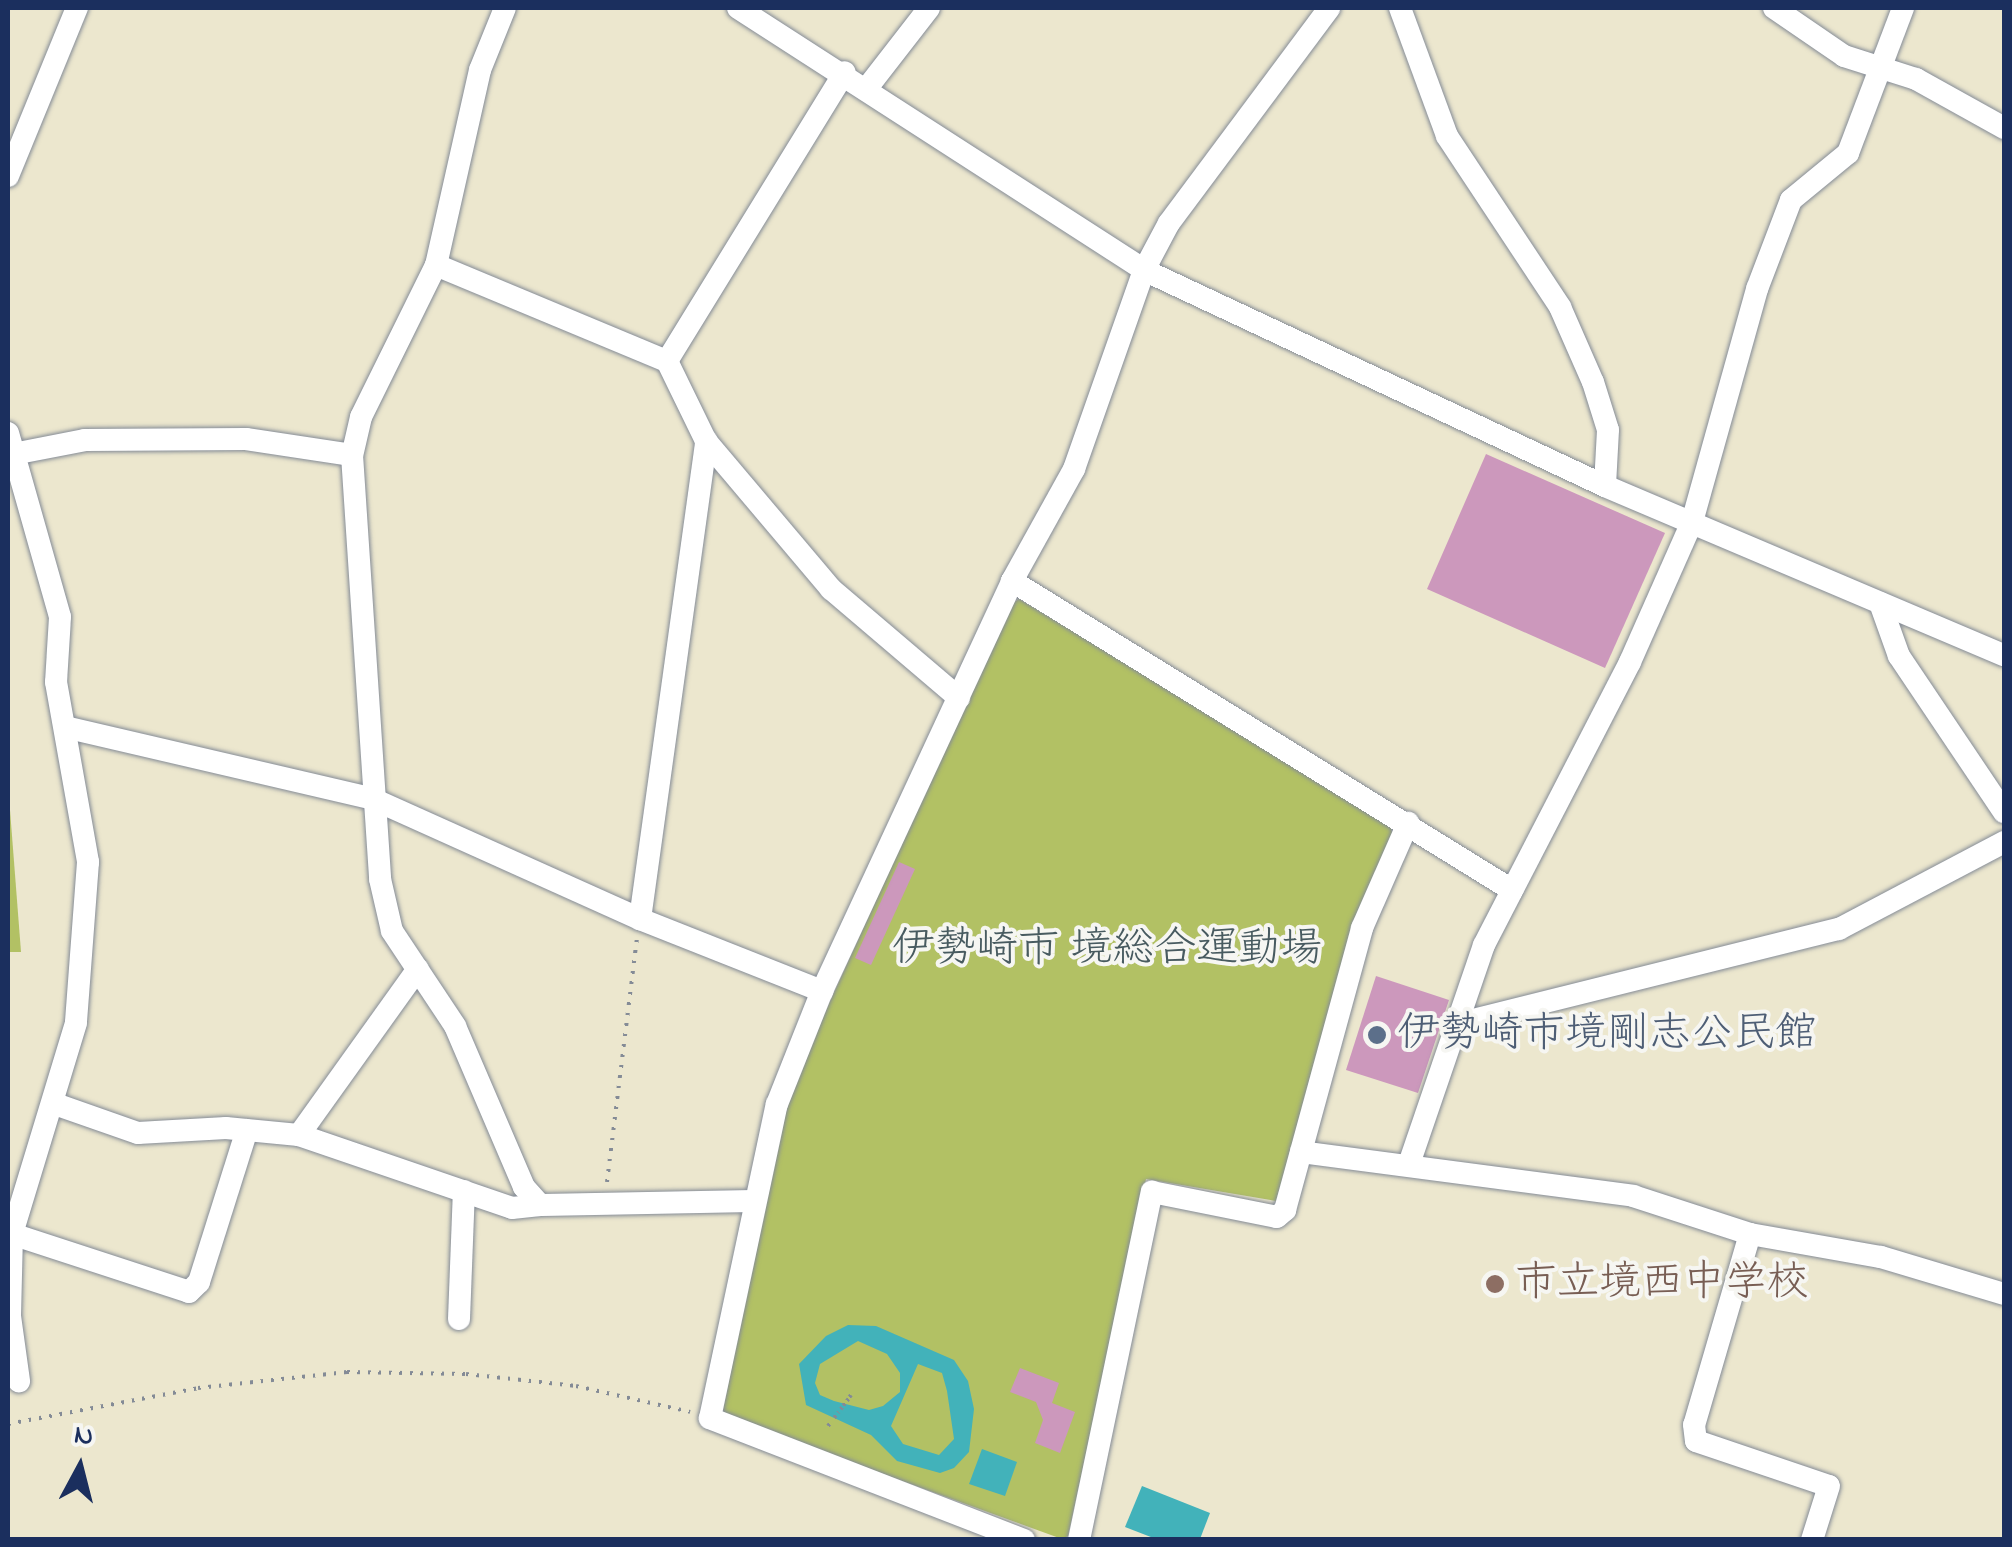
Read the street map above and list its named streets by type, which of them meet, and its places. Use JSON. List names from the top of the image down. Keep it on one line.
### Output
{"parks":["伊勢崎市 境総合運動場"],"places":["伊勢崎市境剛志公民館","市立境西中学校"],"north":"top"}
